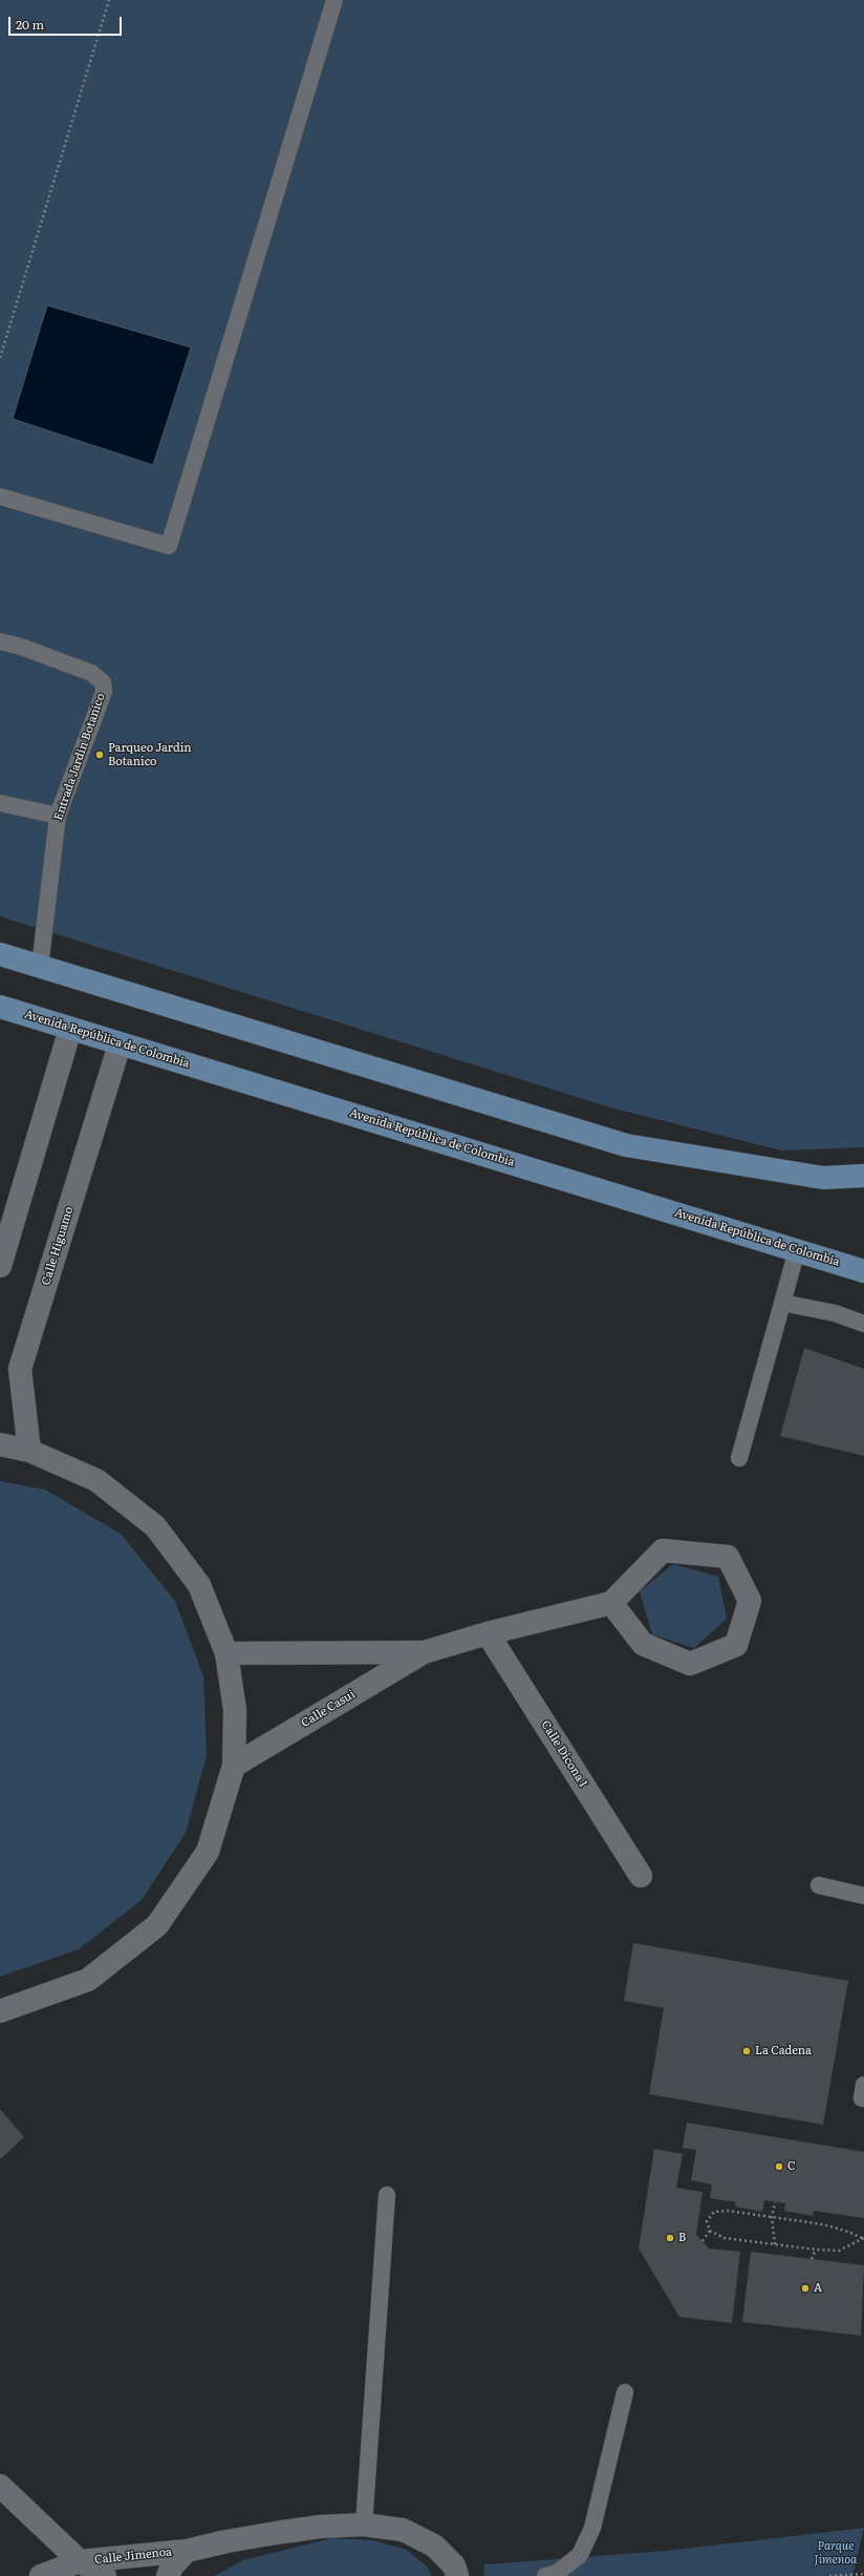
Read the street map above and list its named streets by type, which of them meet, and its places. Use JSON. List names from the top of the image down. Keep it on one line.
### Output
{"streets":{"main road":["Avenida República de Colombia"],"street":["Calle Higuamo","Calle Casui","Calle Dicona I","Calle Jimenoa"],"lane":["Entrada Jardin Botanico"]},"crossings":[["Avenida República de Colombia","Calle Higuamo"],["Calle Casui","Calle Dicona I"]],"parks":["Parque Jimenoa"],"places":["Parqueo Jardin Botanico","La Cadena","C","B","A"],"scale_bar":"20 m"}
